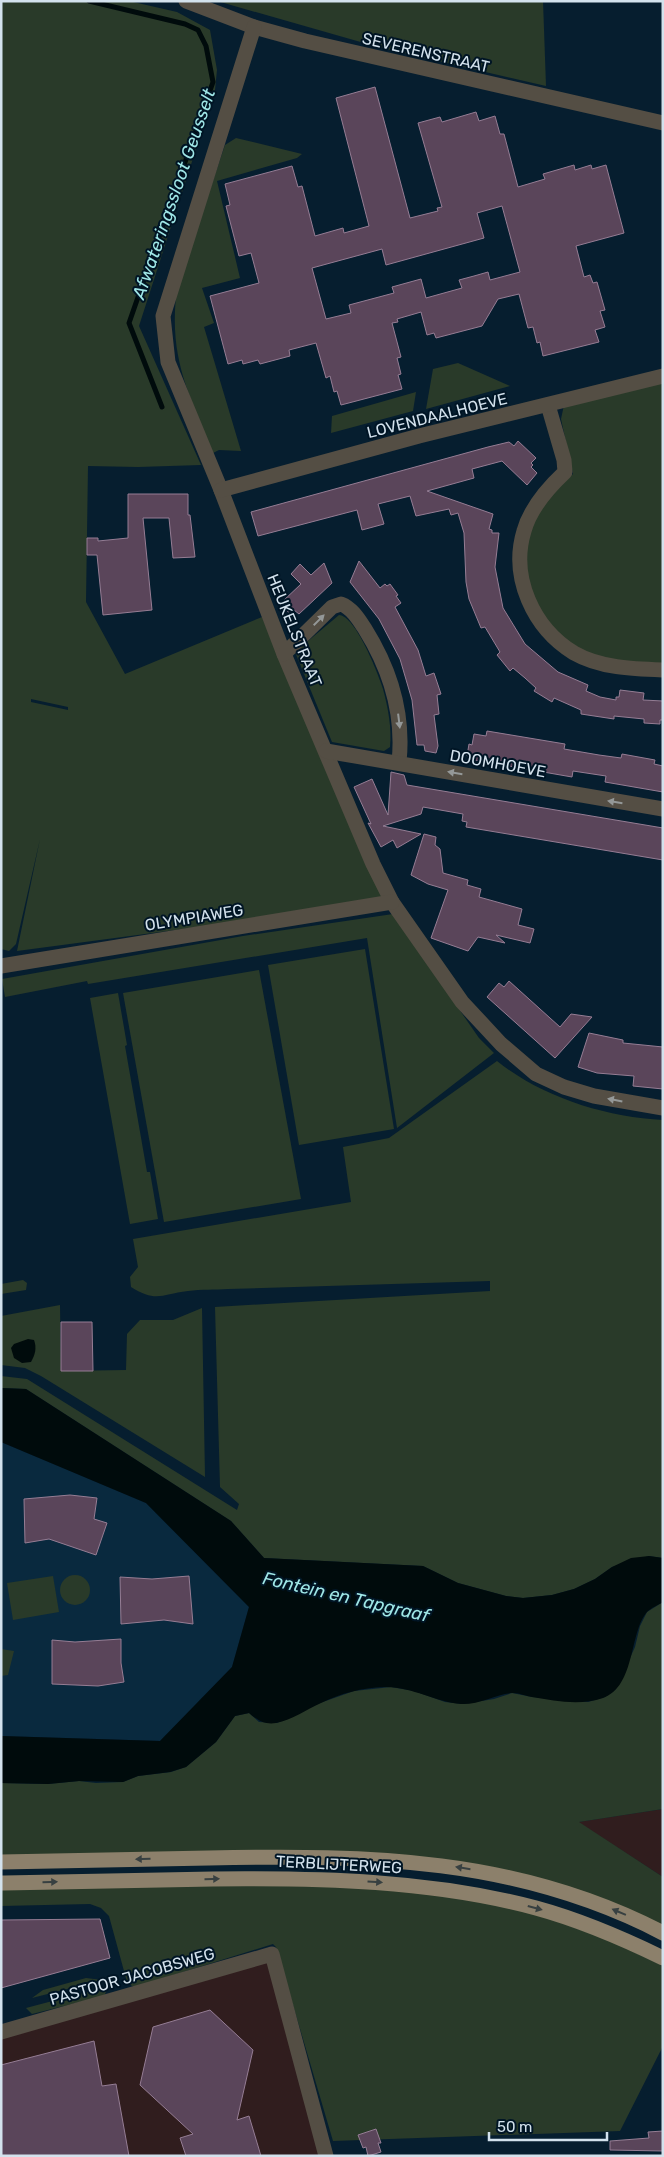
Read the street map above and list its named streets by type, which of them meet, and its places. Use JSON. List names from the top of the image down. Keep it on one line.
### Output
{"streets":{"main road":["TERBLIJTERWEG"],"street":["SEVERENSTRAAT","LOVENDAALHOEVE","HEUKELSTRAAT","DOOMHOEVE","OLYMPIAWEG","PASTOOR JACOBSWEG"]},"crossings":[["SEVERENSTRAAT","HEUKELSTRAAT"],["LOVENDAALHOEVE","HEUKELSTRAAT"],["HEUKELSTRAAT","DOOMHOEVE"],["HEUKELSTRAAT","OLYMPIAWEG"]],"one_way":["DOOMHOEVE"],"water":["Afwateringssloot Geusselt","Fontein en Tapgraaf"],"scale_bar":"50 m"}
